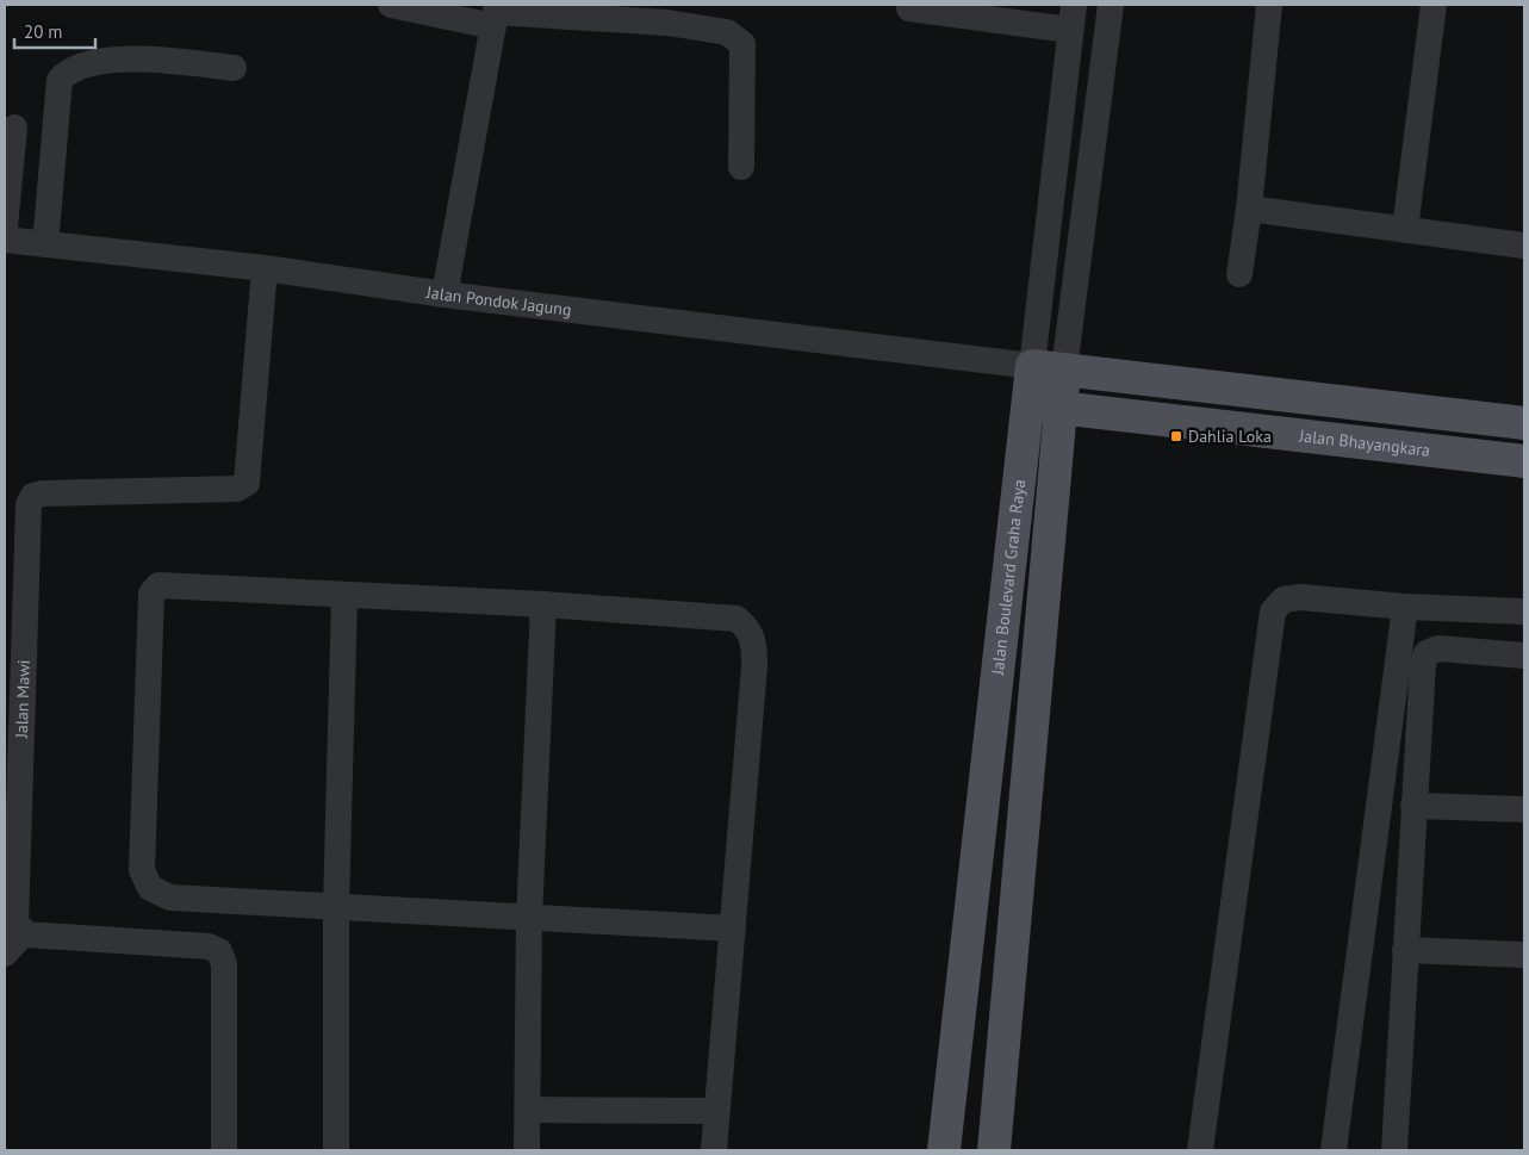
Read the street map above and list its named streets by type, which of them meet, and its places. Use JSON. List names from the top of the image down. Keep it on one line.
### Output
{"streets":{"main road":["Jalan Bhayangkara","Jalan Boulevard Graha Raya"],"street":["Jalan Pondok Jagung","Jalan Mawi"]},"crossings":[["Jalan Pondok Jagung","Jalan Boulevard Graha Raya"],["Jalan Pondok Jagung","Jalan Mawi"],["Jalan Bhayangkara","Jalan Boulevard Graha Raya"]],"places":{"transit":["Dahlia Loka"]},"scale_bar":"20 m"}
